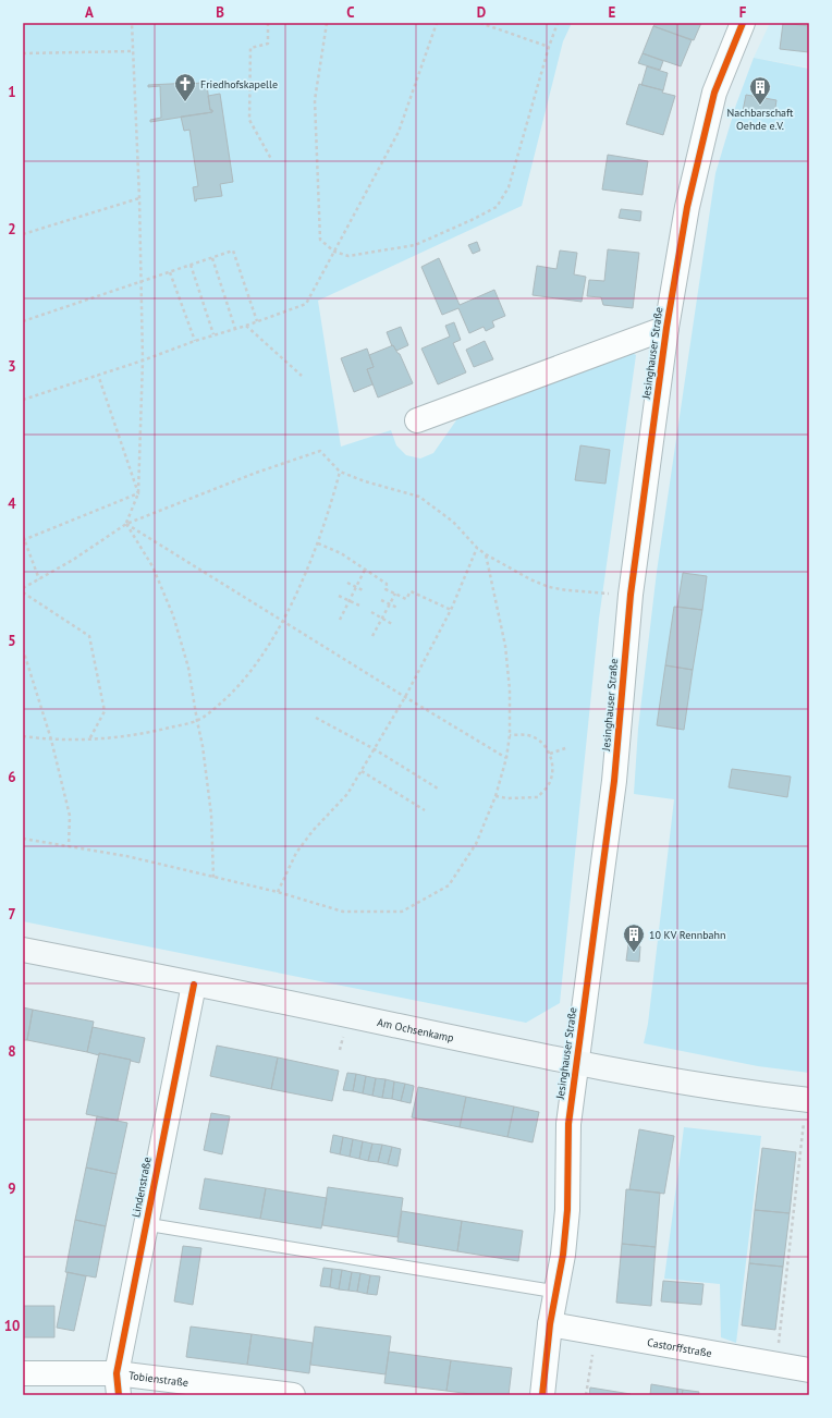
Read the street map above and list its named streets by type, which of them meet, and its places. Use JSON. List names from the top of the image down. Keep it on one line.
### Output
{"streets":{"main road":["Am Ochsenkamp"],"street":["Jesinghauser Straße","Lindenstraße","Castorffstraße","Tobienstraße"]},"crossings":[["Jesinghauser Straße","Am Ochsenkamp"],["Jesinghauser Straße","Castorffstraße"],["Am Ochsenkamp","Lindenstraße"],["Lindenstraße","Tobienstraße"]],"places":{"church":["Friedhofskapelle"],"building":["Nachbarschaft Oehde e.V.","10 KV Rennbahn"]},"grid":{"columns":["A","B","C","D","E","F"],"rows":["1","2","3","4","5","6","7","8","9","10"]}}
